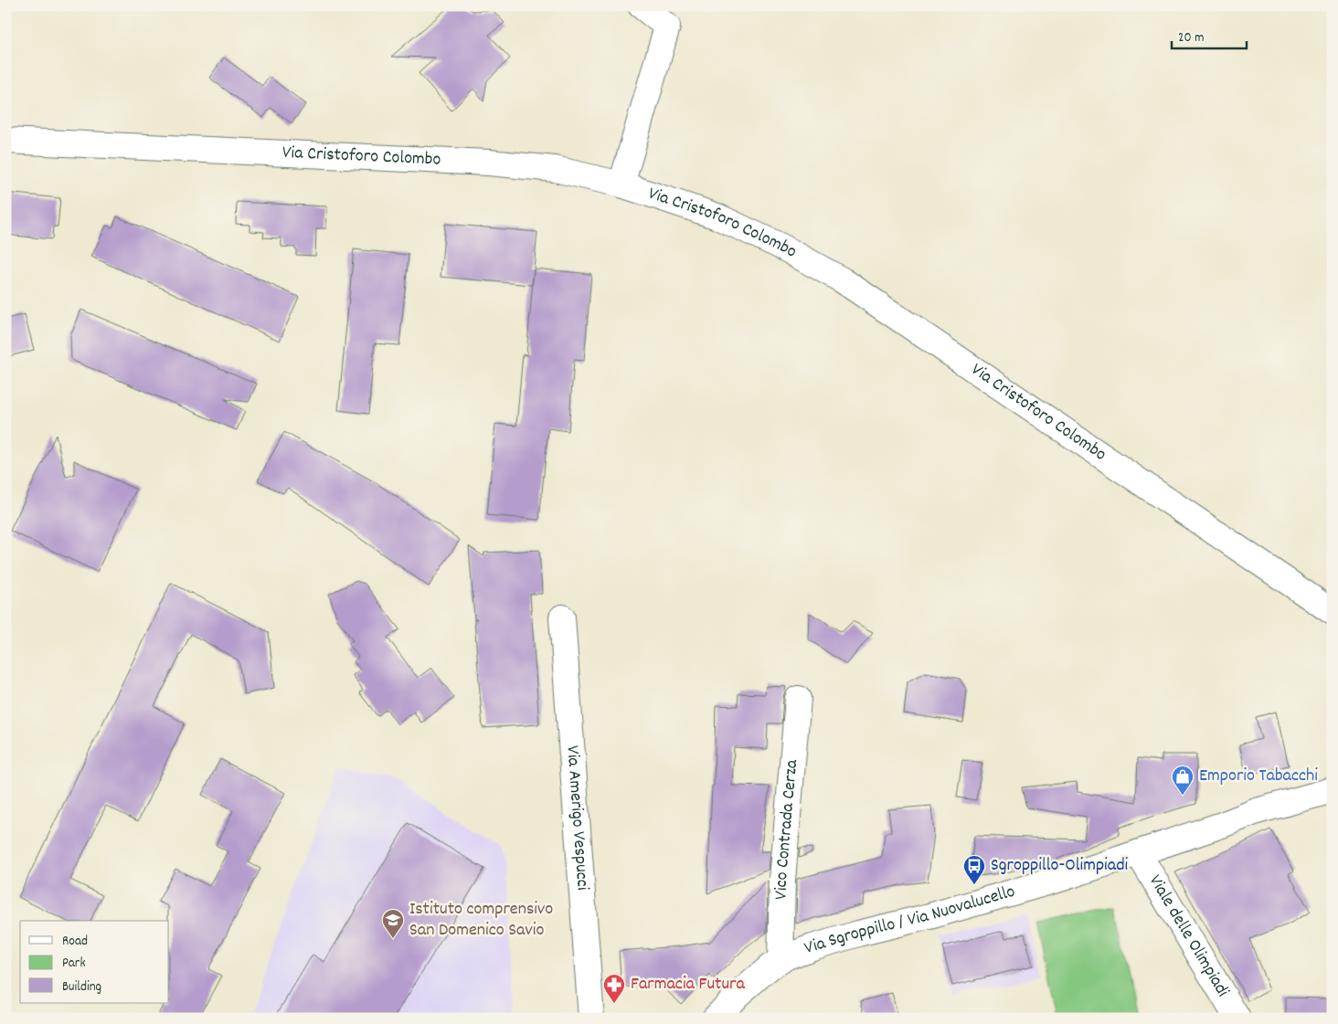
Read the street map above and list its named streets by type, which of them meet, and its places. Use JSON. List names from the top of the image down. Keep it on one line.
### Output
{"streets":{"street":["Via Cristoforo Colombo","Via Amerigo Vespucci","Vico Contrada Cerza","Via Sgroppillo / Via Nuovalucello","Viale delle Olimpiadi"]},"crossings":[["Vico Contrada Cerza","Via Sgroppillo / Via Nuovalucello"],["Via Sgroppillo / Via Nuovalucello","Viale delle Olimpiadi"]],"places":{"shop":["Emporio Tabacchi"],"bus stop":["Sgroppillo-Olimpiadi"],"school or university":["Istituto comprensivo San Domenico Savio"],"pharmacy":["Farmacia Futura"]},"legend":["Road","Park","Building"],"scale_bar":"20 m"}
